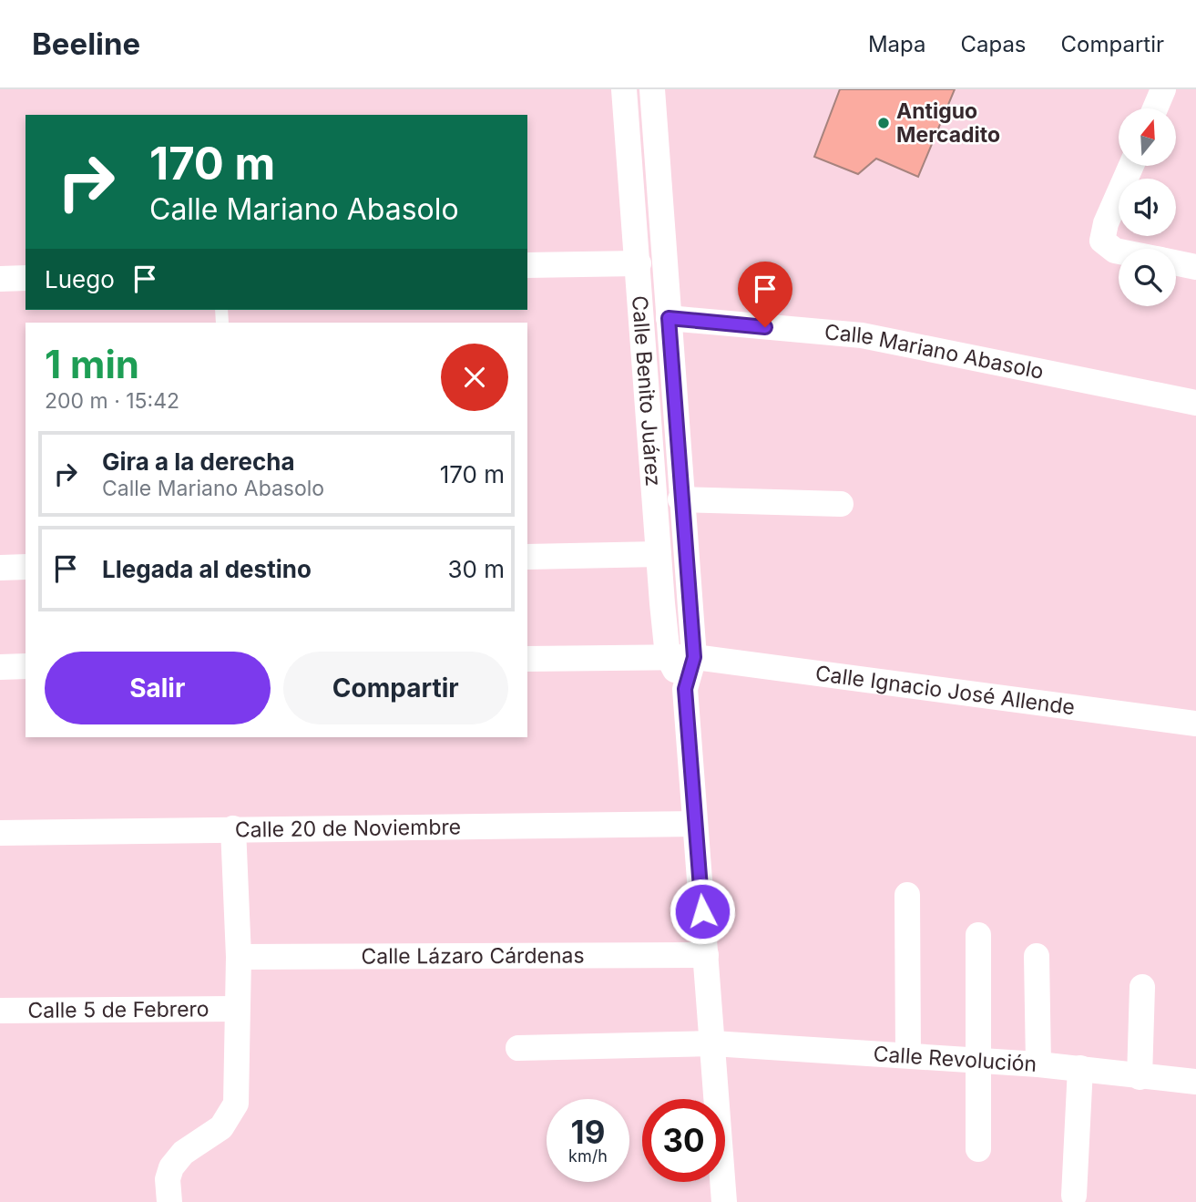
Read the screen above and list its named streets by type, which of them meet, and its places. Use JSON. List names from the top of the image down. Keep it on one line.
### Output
{"streets":{"street":["Calle Mariano Abasolo","Calle Benito Juárez","Calle Ignacio José Allende","Calle 20 de Noviembre","Calle Lázaro Cárdenas","Calle 5 de Febrero","Calle Revolución"]},"crossings":[["Calle Mariano Abasolo","Calle Benito Juárez"],["Calle Benito Juárez","Calle Ignacio José Allende"],["Calle Benito Juárez","Calle 20 de Noviembre"],["Calle Benito Juárez","Calle Lázaro Cárdenas"],["Calle Benito Juárez","Calle Revolución"]],"places":["Antiguo Mercadito"],"north":"top","page":{"header":"Beeline","nav":["Mapa","Capas","Compartir"],"turn":["170 m","Calle Mariano Abasolo"],"then":"Luego","heading":["1 min","200 m · 15:42"],"list":[{"name":"Gira a la derecha","note":"Calle Mariano Abasolo","value":"170 m"},{"name":"Llegada al destino","value":"30 m"}],"buttons":["Salir","Compartir"],"speed":"19 km/h","limit":"30"}}
